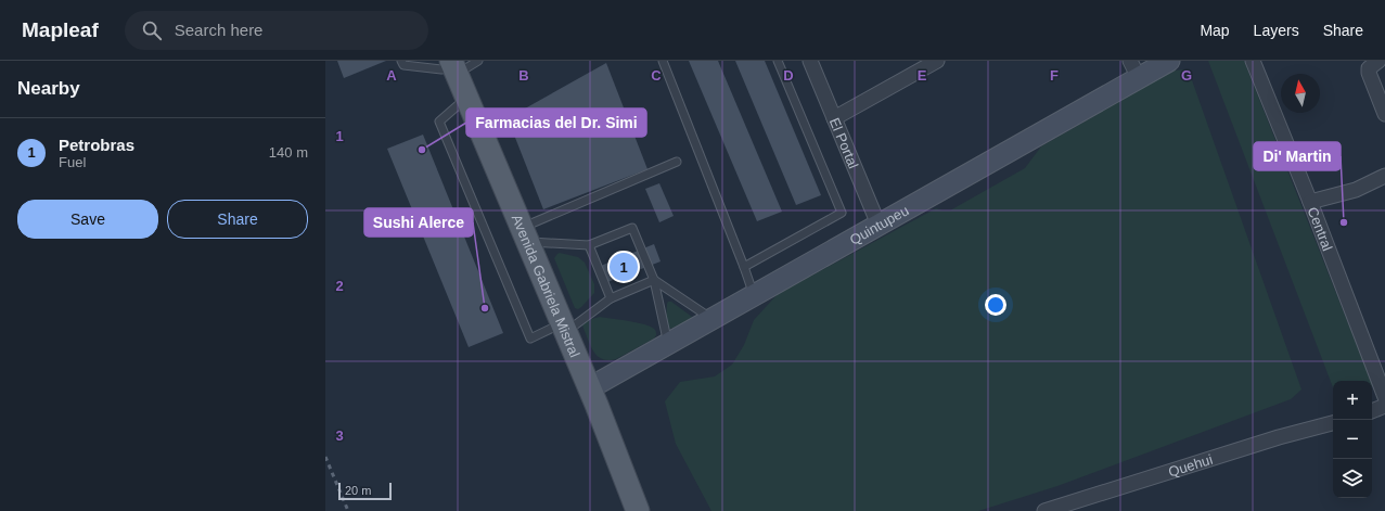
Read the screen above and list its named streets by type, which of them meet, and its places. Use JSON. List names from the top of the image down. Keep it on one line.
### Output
{"streets":{"main road":["Avenida Gabriela Mistral"],"street":["El Portal","Quintupeu","Central","Quehui"]},"crossings":[["El Portal","Quintupeu"],["Quintupeu","Avenida Gabriela Mistral"]],"places":["Farmacias del Dr. Simi","Di' Martin","Sushi Alerce"],"scale_bar":"20 m","north":"top","page":{"header":"Mapleaf","search":"Search here","nav":["Map","Layers","Share"],"heading":"Nearby","list":[{"mark":"1","name":"Petrobras","note":"Fuel","value":"140 m"}],"buttons":["Save","Share"],"pins":"1","map_buttons":["+","−"],"scale":"20 m"},"grid":{"columns":["A","B","C","D","E","F","G"],"rows":["1","2","3"]}}
